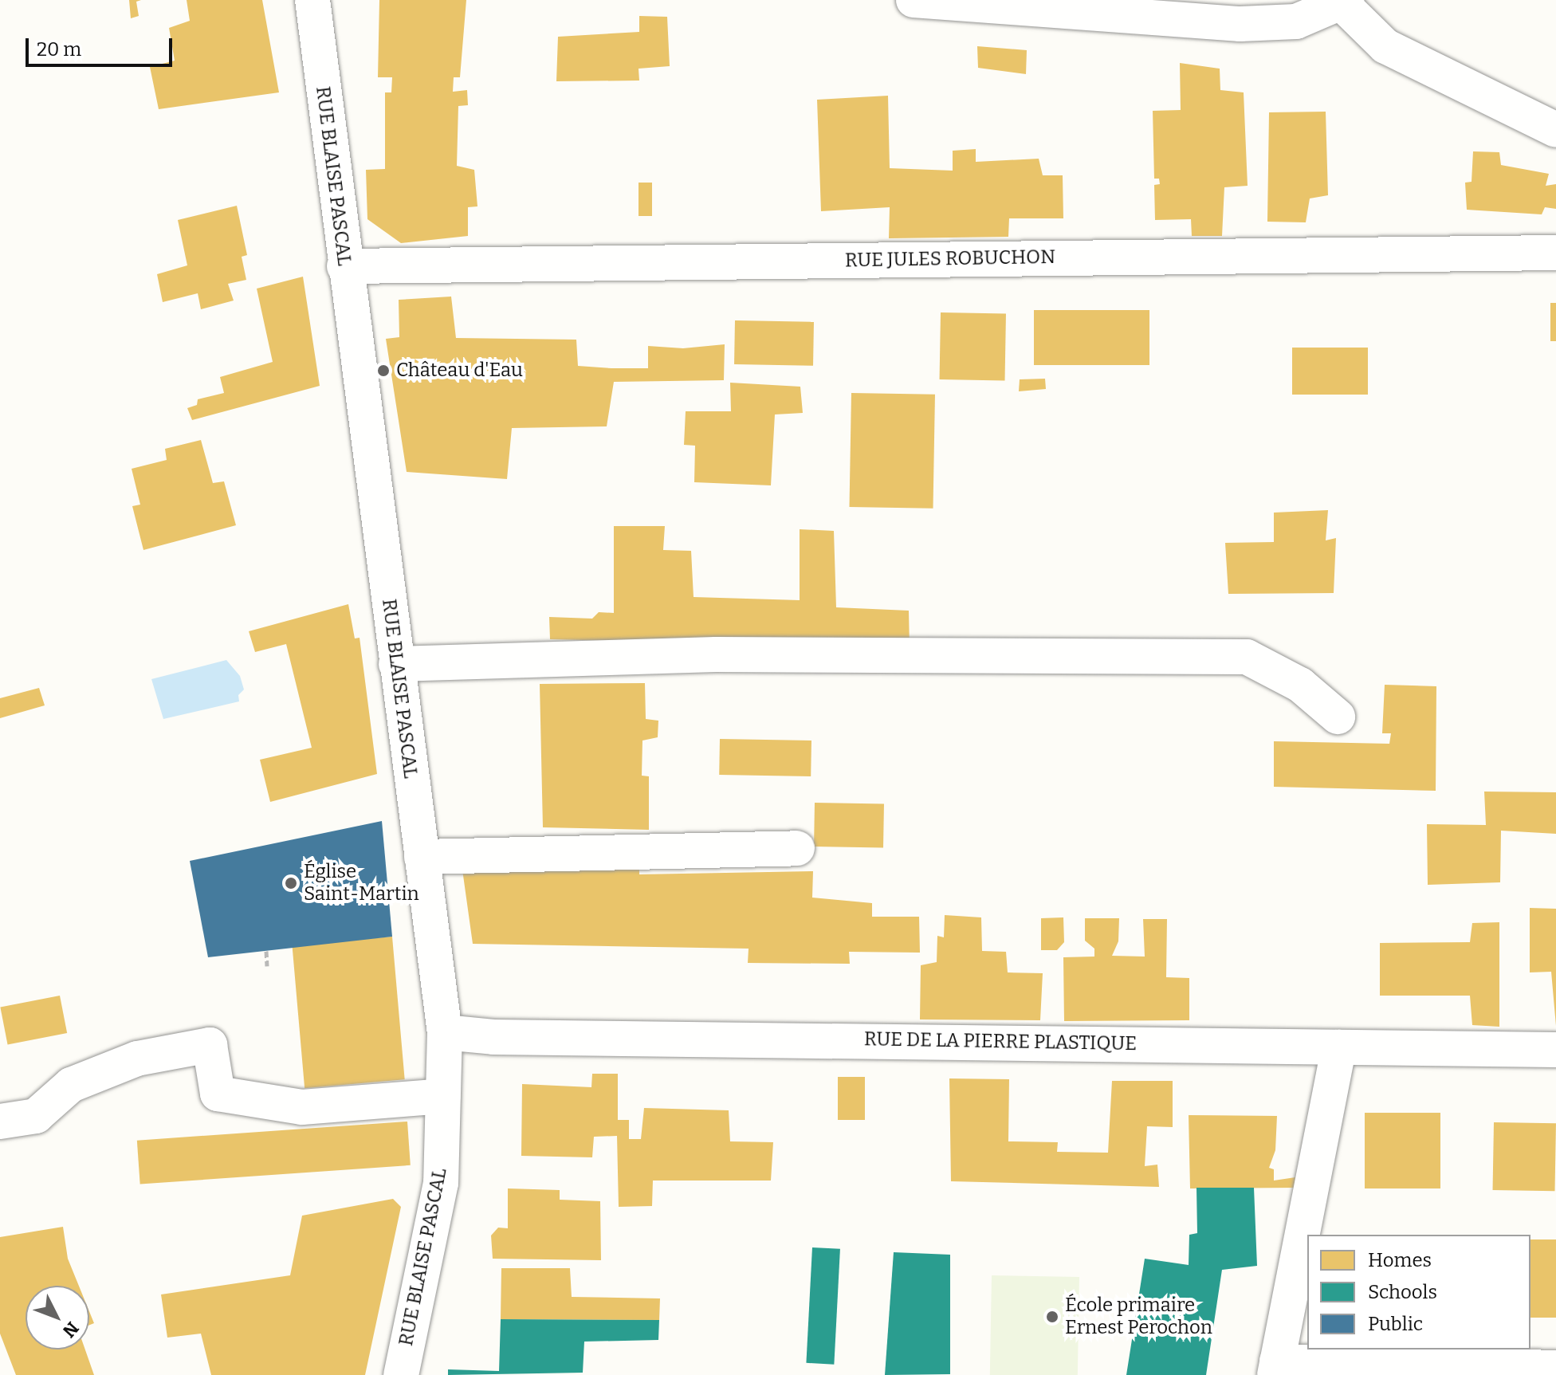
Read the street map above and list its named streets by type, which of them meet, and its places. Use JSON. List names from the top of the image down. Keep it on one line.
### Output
{"streets":{"street":["RUE BLAISE PASCAL","RUE JULES ROBUCHON","RUE DE LA PIERRE PLASTIQUE"]},"crossings":[["RUE BLAISE PASCAL","RUE JULES ROBUCHON"],["RUE BLAISE PASCAL","RUE DE LA PIERRE PLASTIQUE"]],"places":["Château d'Eau","Église Saint-Martin","École primaire Ernest Perochon"],"legend":["Homes","Schools","Public"],"scale_bar":"20 m","north":"bottom right"}
